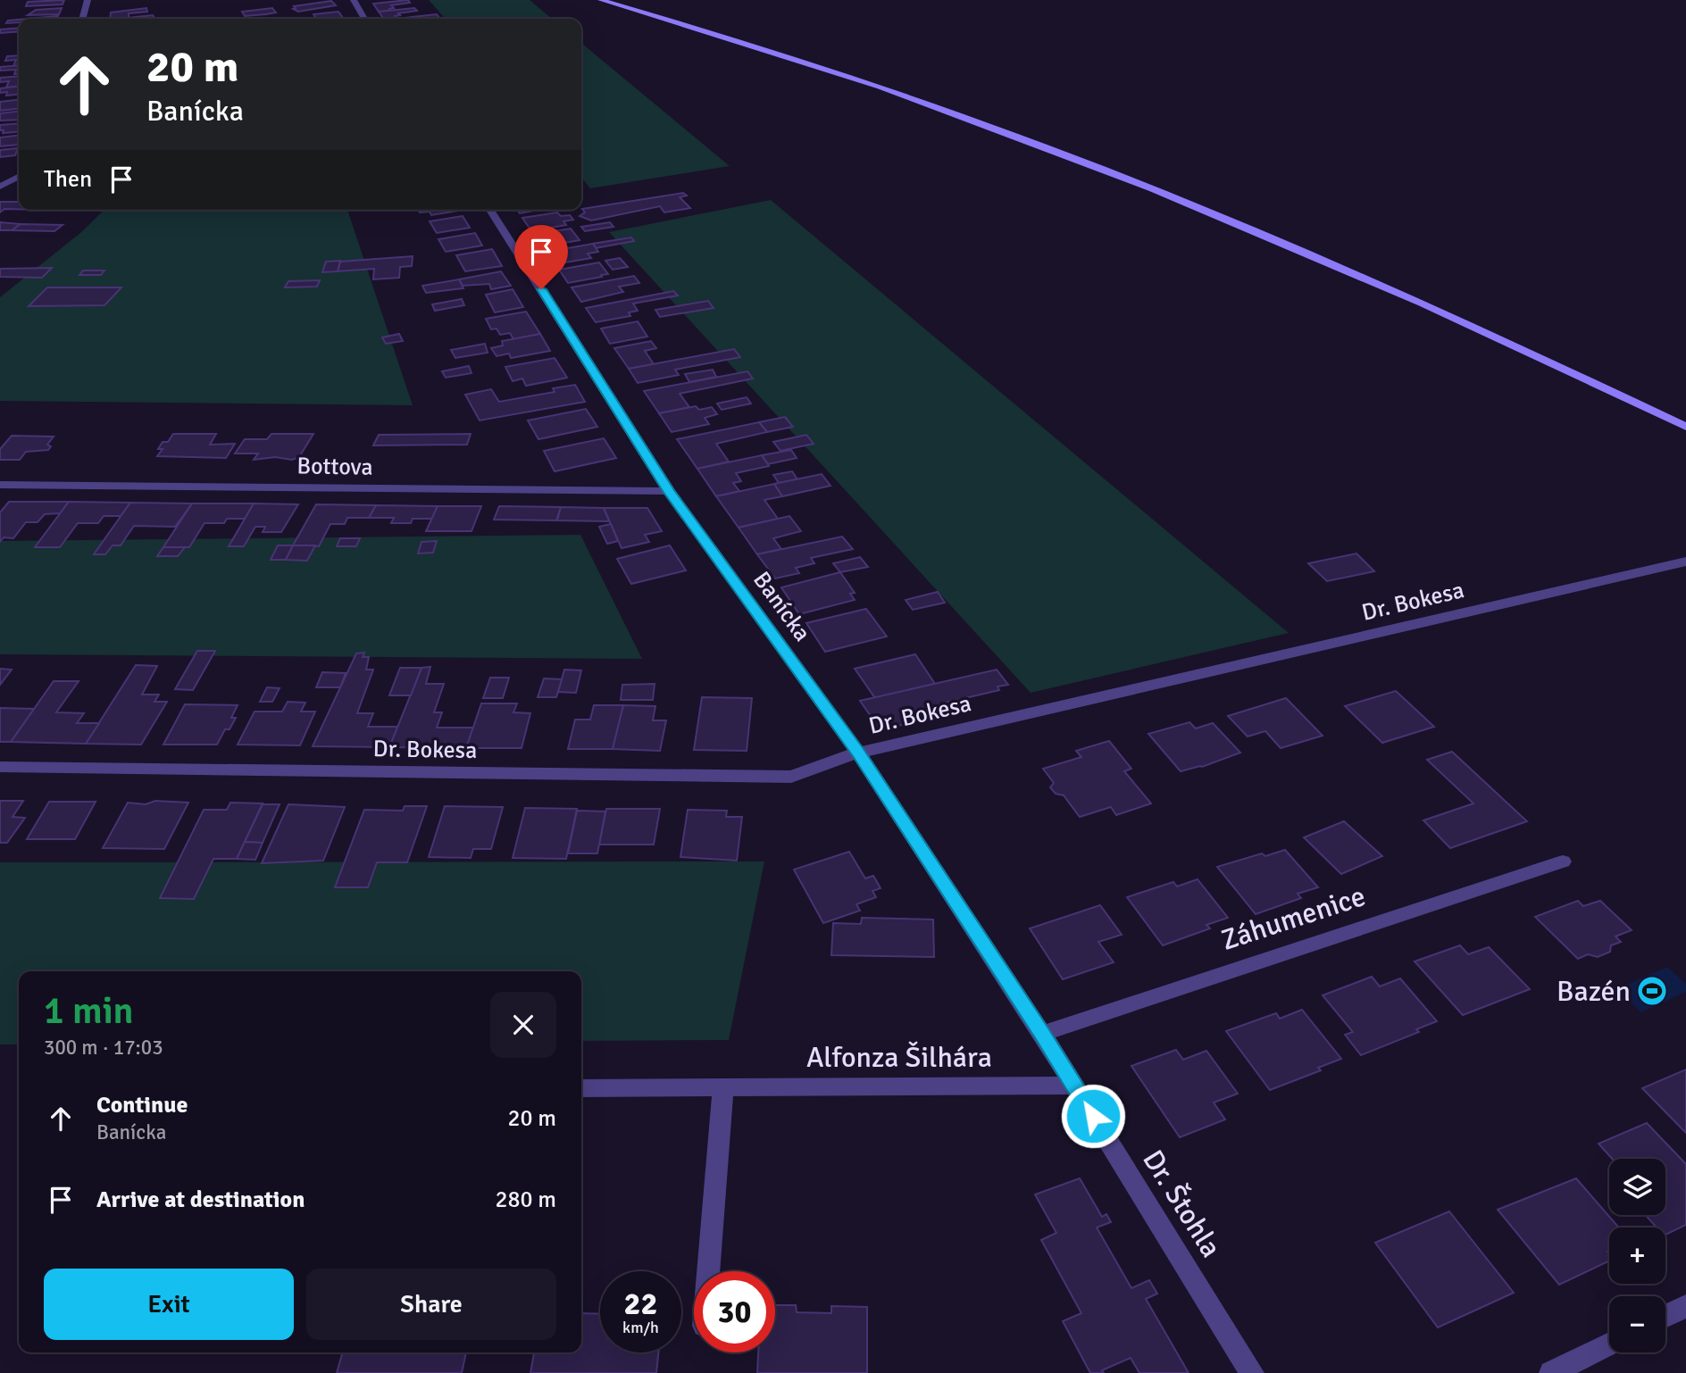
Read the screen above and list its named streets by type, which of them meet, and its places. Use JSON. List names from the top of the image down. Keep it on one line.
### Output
{"streets":{"street":["Bottova","Dr. Bokesa","Banícka","Záhumenice","Alfonza Šilhára","Dr. Štohla"]},"crossings":[["Bottova","Banícka"],["Dr. Bokesa","Banícka"],["Banícka","Záhumenice"],["Banícka","Dr. Štohla"],["Záhumenice","Dr. Štohla"],["Alfonza Šilhára","Dr. Štohla"]],"places":{"sports":["Bazén"]},"page":{"turn":["20 m","Banícka"],"then":"Then","heading":["1 min","300 m · 17:03"],"list":[{"name":"Continue","note":"Banícka","value":"20 m"},{"name":"Arrive at destination","value":"280 m"}],"map_buttons":["+","−"],"buttons":["Exit","Share"],"speed":"22 km/h","limit":"30"}}
